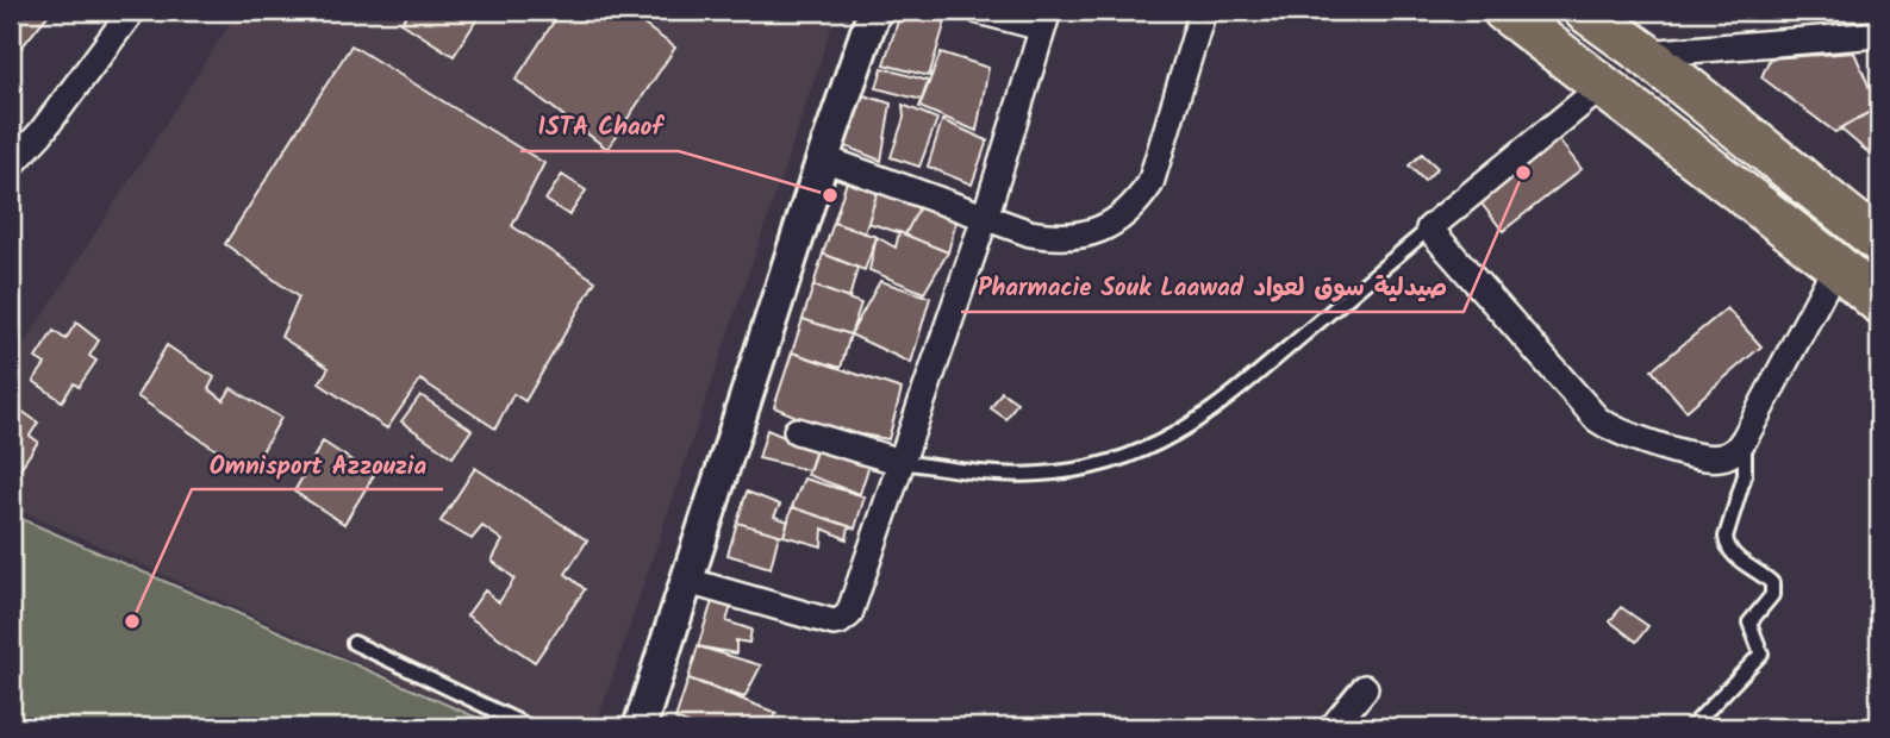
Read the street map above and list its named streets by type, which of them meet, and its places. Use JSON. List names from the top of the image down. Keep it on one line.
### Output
{"places":["Pharmacie Souk Laawad صيدلية سوق لعواد","ISTA Chaof","Omnisport Azzouzia"]}
